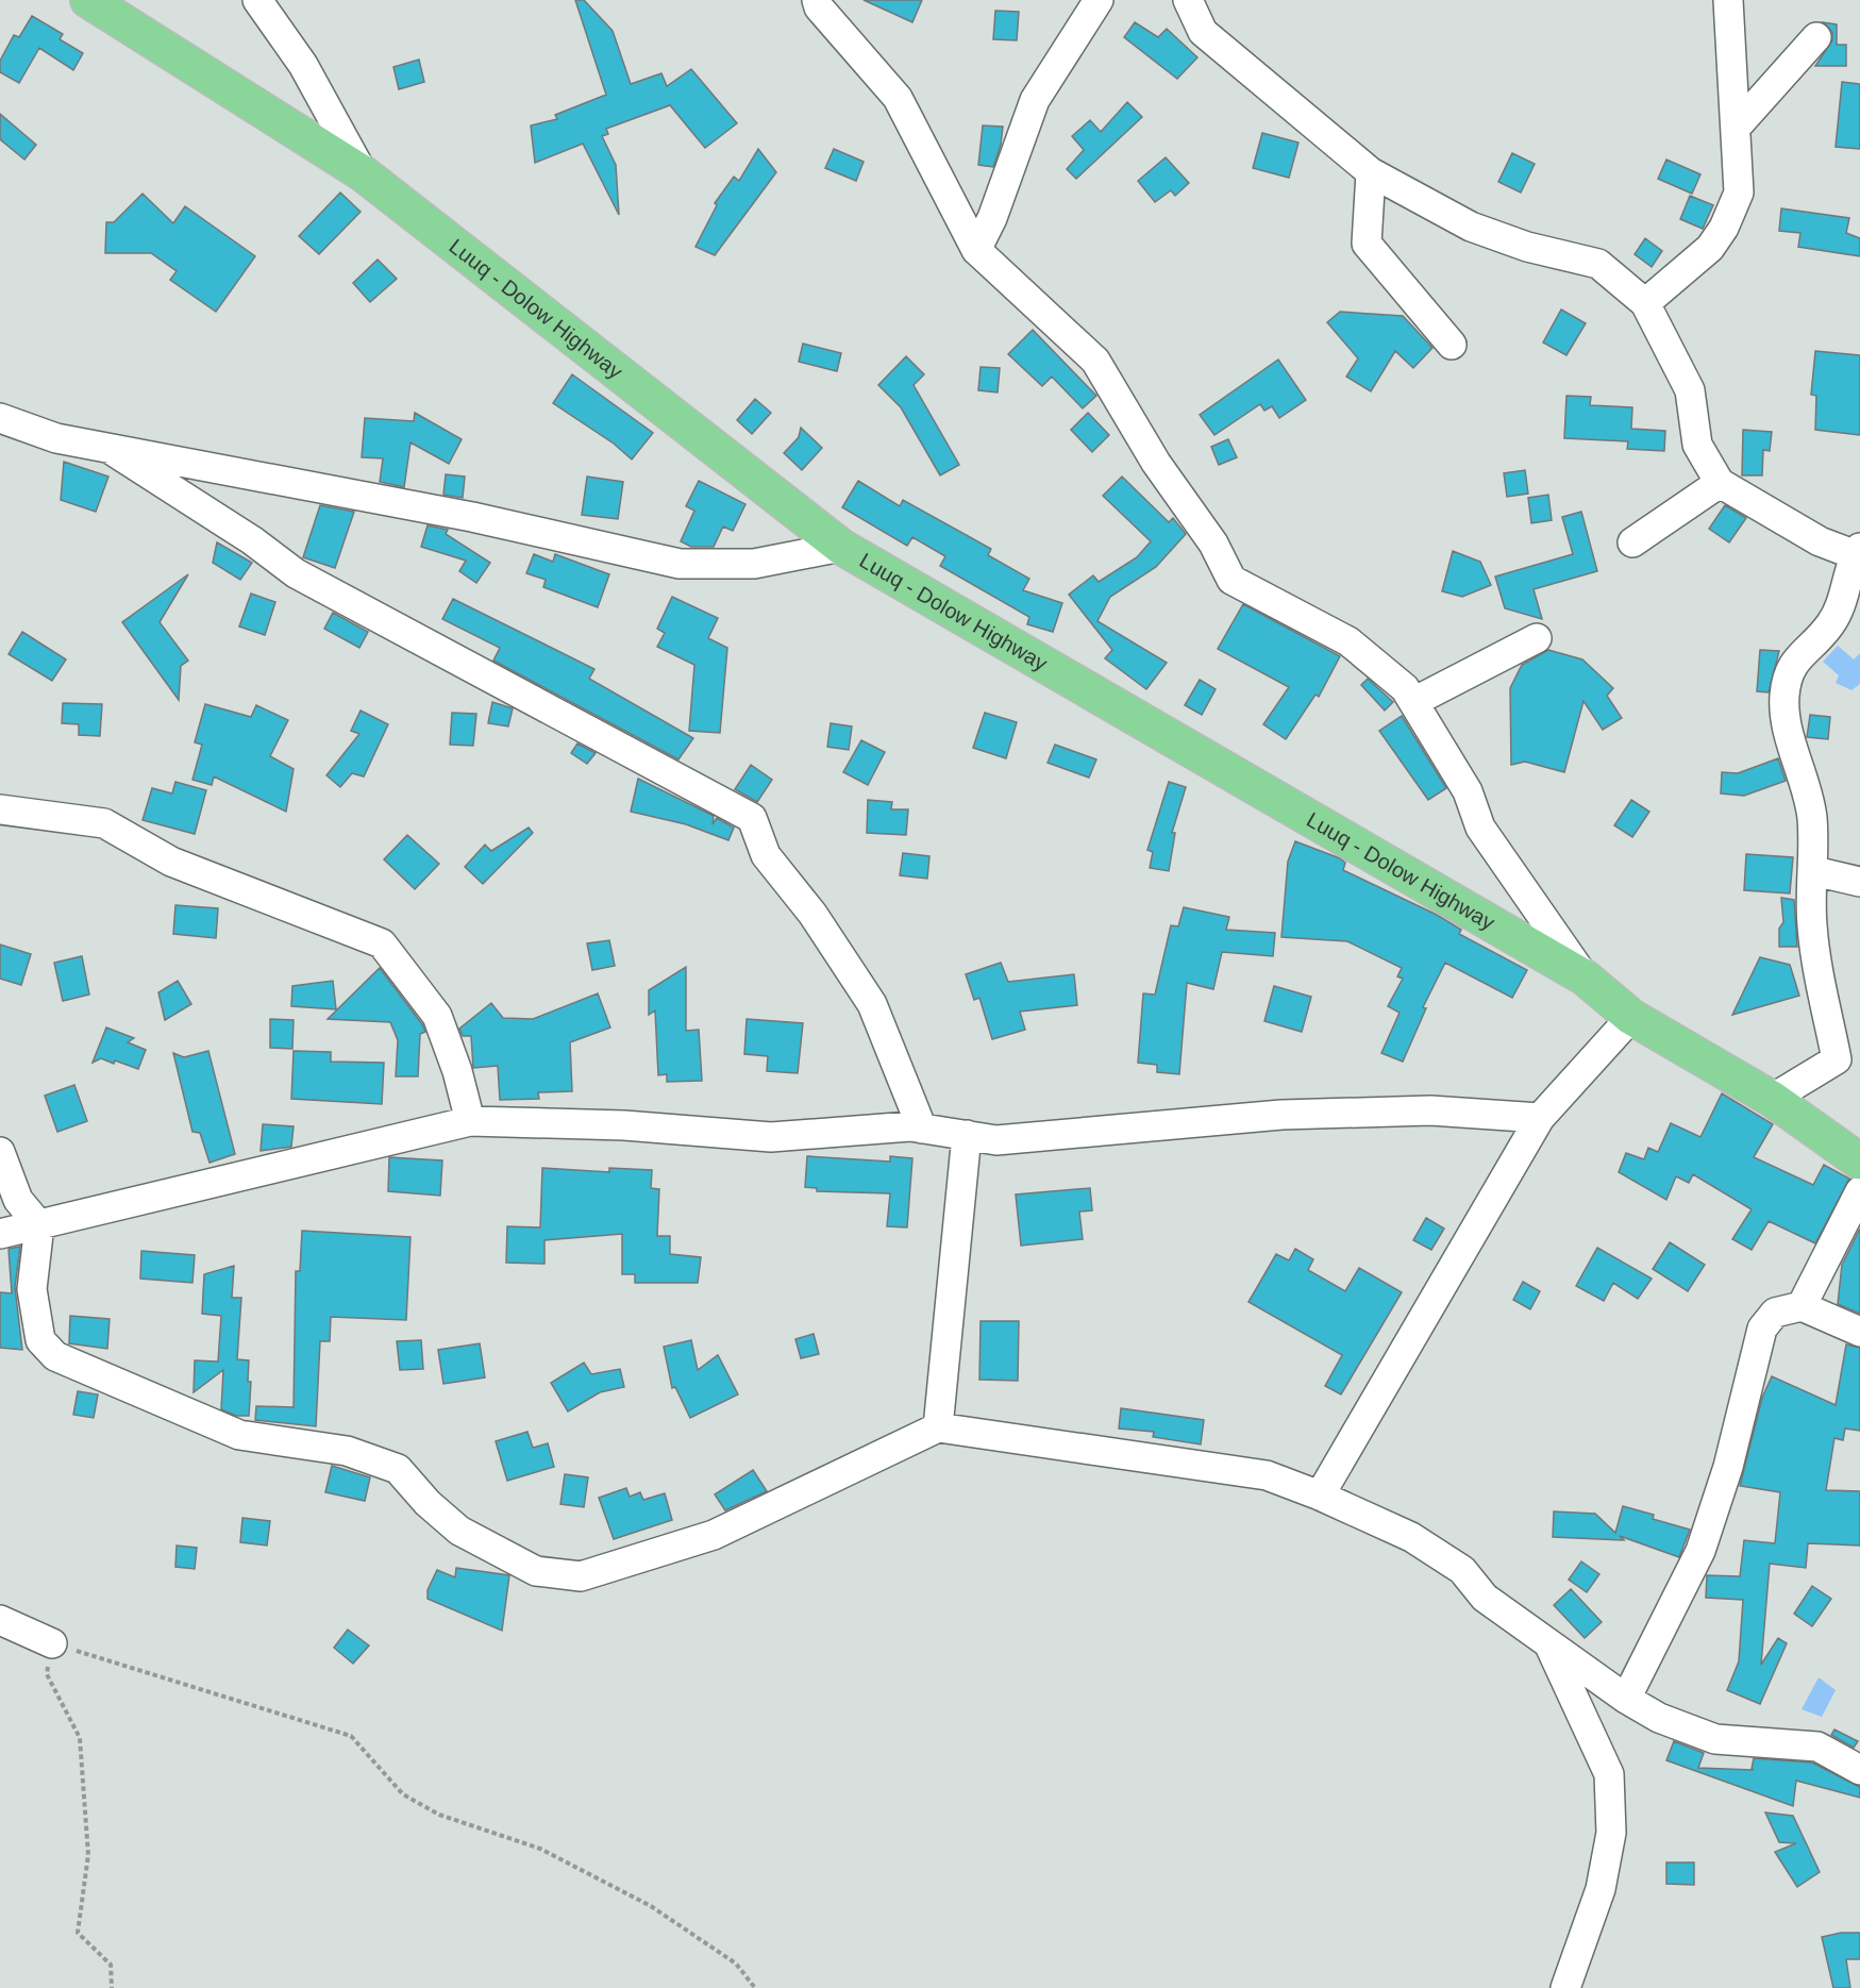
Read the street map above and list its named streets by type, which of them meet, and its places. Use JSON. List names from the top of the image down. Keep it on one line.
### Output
{"streets":{"main road":["Luuq - Dolow Highway"]}}
